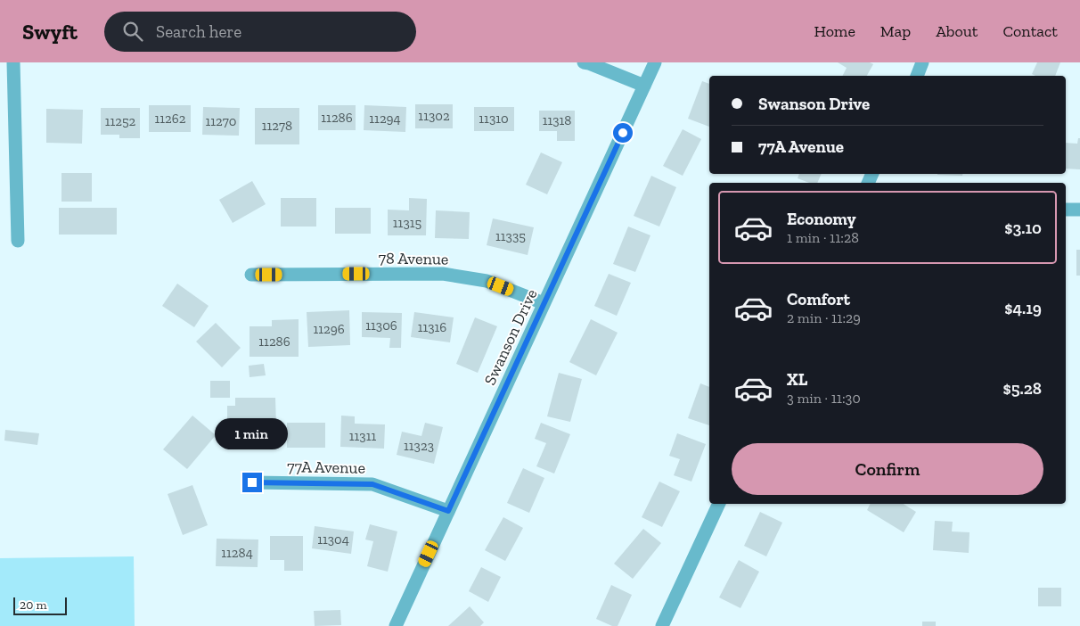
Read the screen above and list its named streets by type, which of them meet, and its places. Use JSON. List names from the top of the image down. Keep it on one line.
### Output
{"streets":{"street":["78 Avenue","Swanson Drive","77A Avenue"]},"crossings":[["78 Avenue","Swanson Drive"],["Swanson Drive","77A Avenue"]],"house_numbers":["11302","11286","11262","11294","11310","11318","11252","11270","11278","11315","11335","11306","11316","11296","11286","11311","11323","11304","11284"],"scale_bar":"20 m","page":{"header":"Swyft","search":"Search here","nav":["Home","Map","About","Contact"],"banner":["Swanson Drive","77A Avenue"],"list":[{"name":"Economy","note":"1 min · 11:28","value":"$3.10"},{"name":"Comfort","note":"2 min · 11:29","value":"$4.19"},{"name":"XL","note":"3 min · 11:30","value":"$5.28"}],"bubble":"1 min","buttons":"Confirm","scale":"20 m"}}
